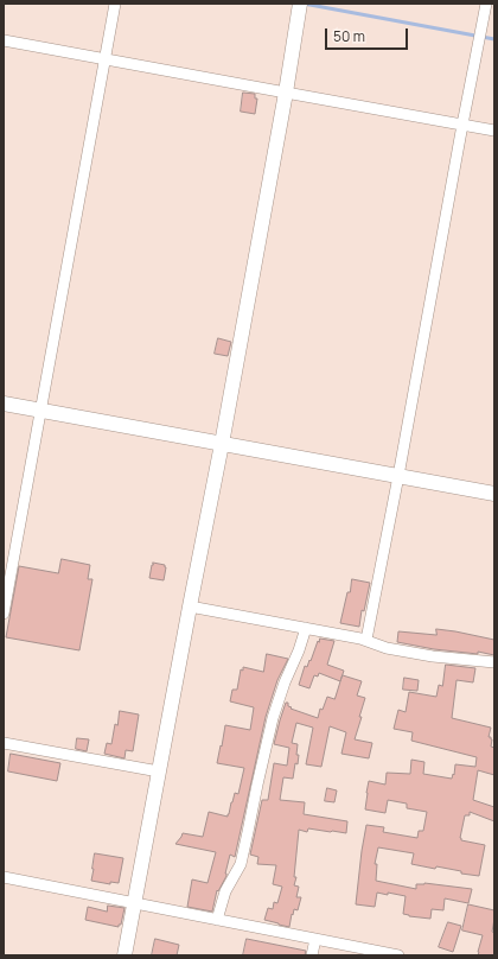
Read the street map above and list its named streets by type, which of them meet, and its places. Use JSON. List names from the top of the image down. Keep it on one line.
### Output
{"scale_bar":"50 m"}
